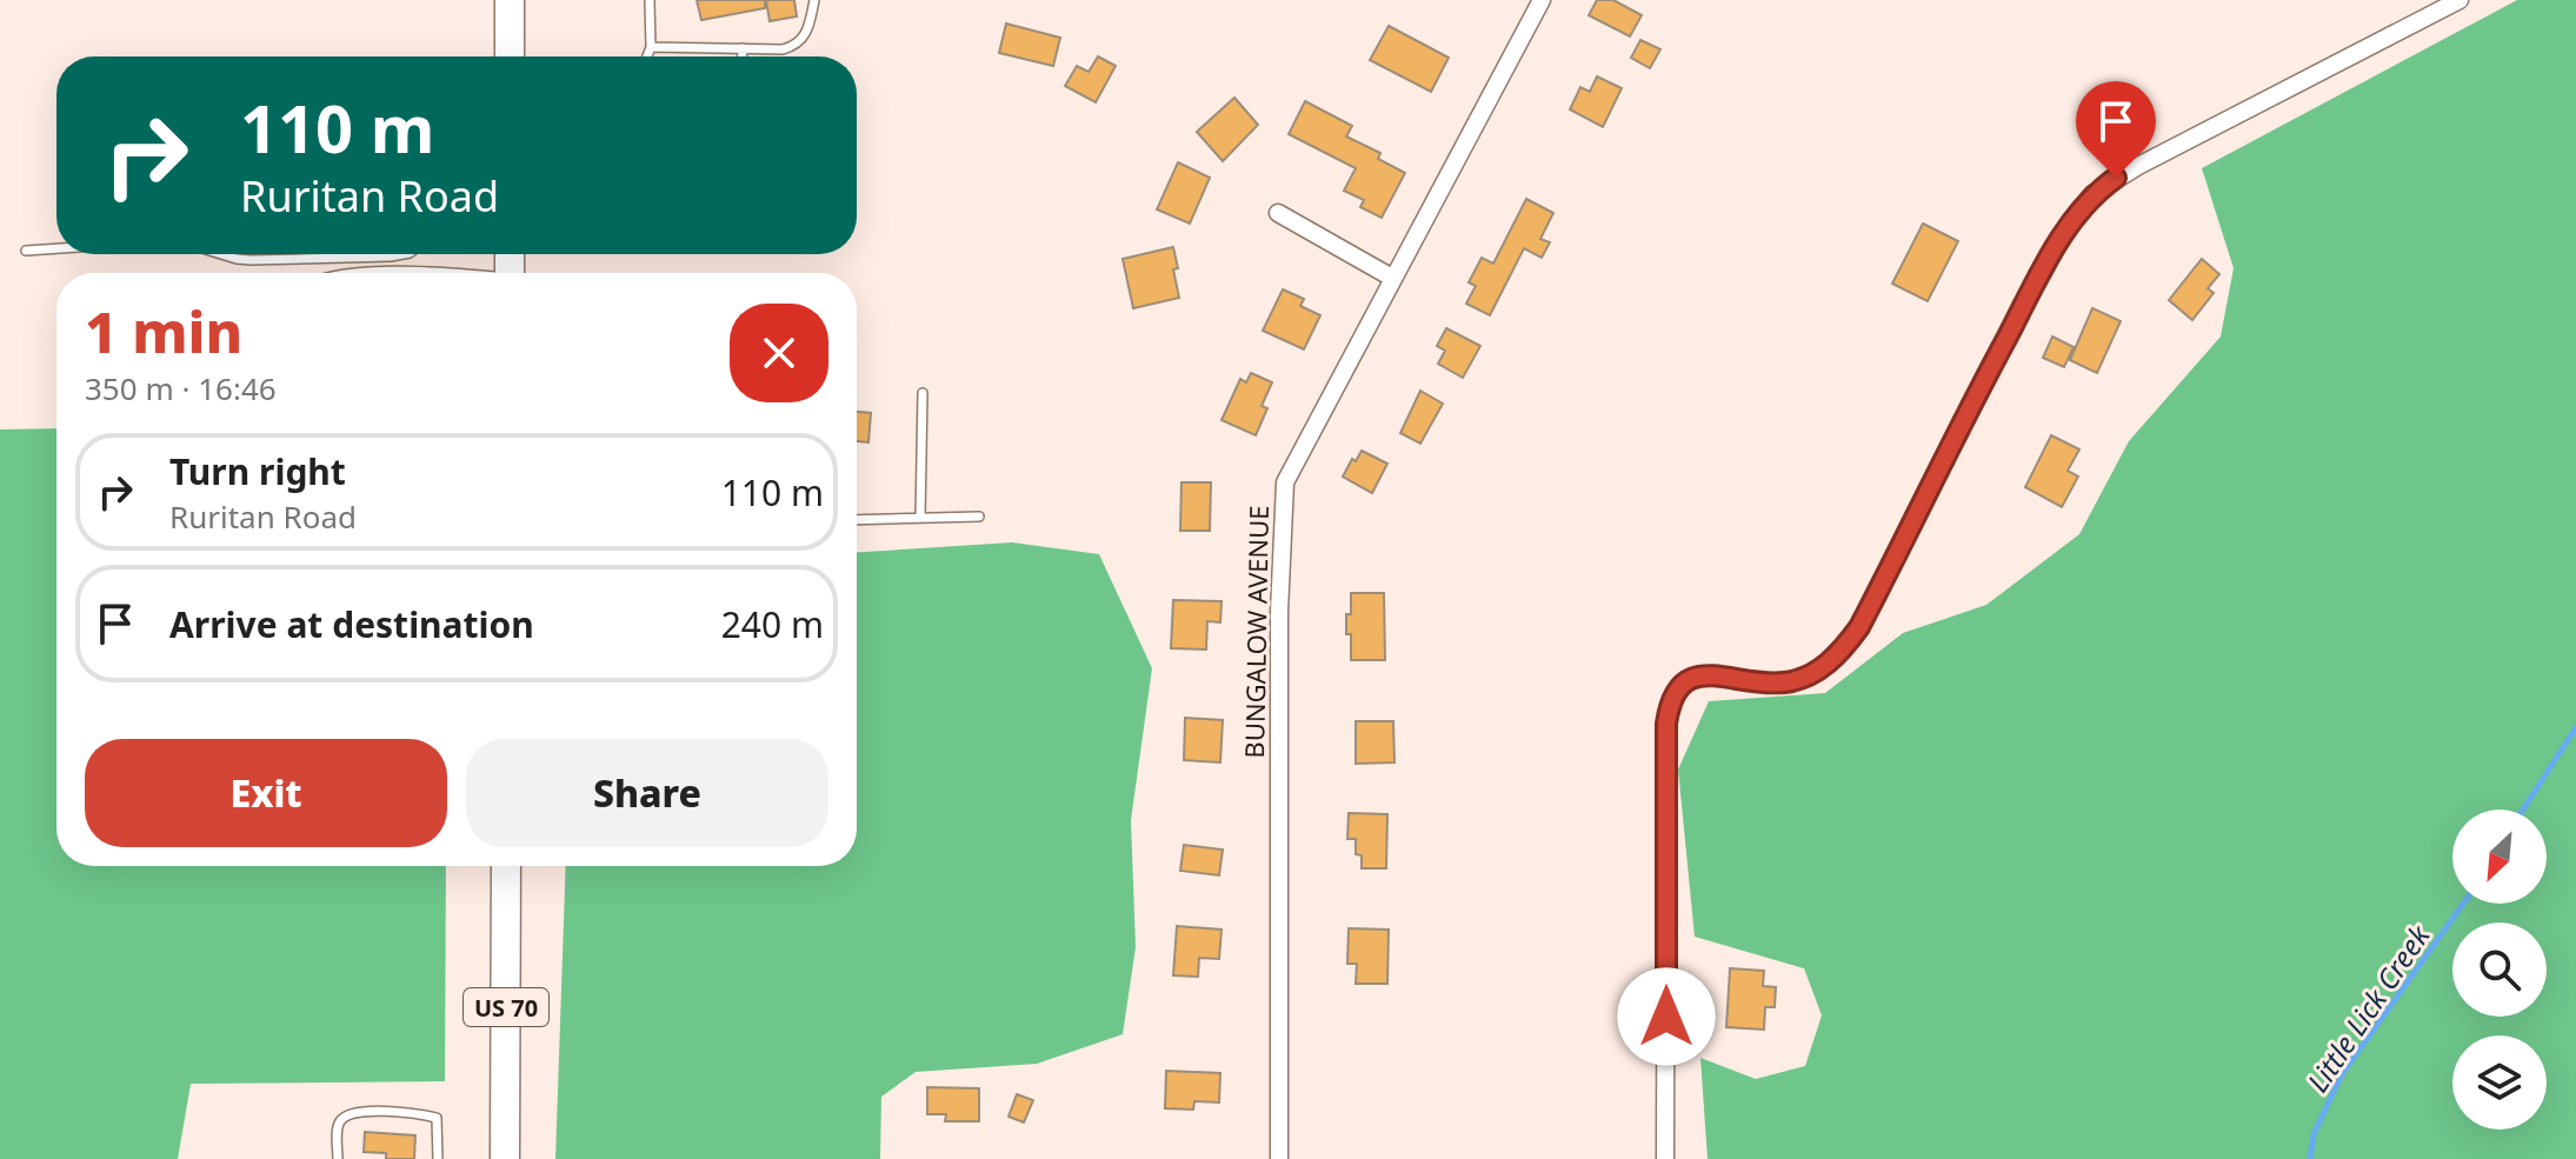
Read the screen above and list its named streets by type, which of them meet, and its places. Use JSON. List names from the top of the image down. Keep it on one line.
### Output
{"streets":{"highway":["US 70"],"street":["BUNGALOW AVENUE"]},"water":["Little Lick Creek"],"north":"bottom left","page":{"turn":["110 m","Ruritan Road"],"heading":["1 min","350 m · 16:46"],"list":[{"name":"Turn right","note":"Ruritan Road","value":"110 m"},{"name":"Arrive at destination","value":"240 m"}],"buttons":["Exit","Share"]}}
